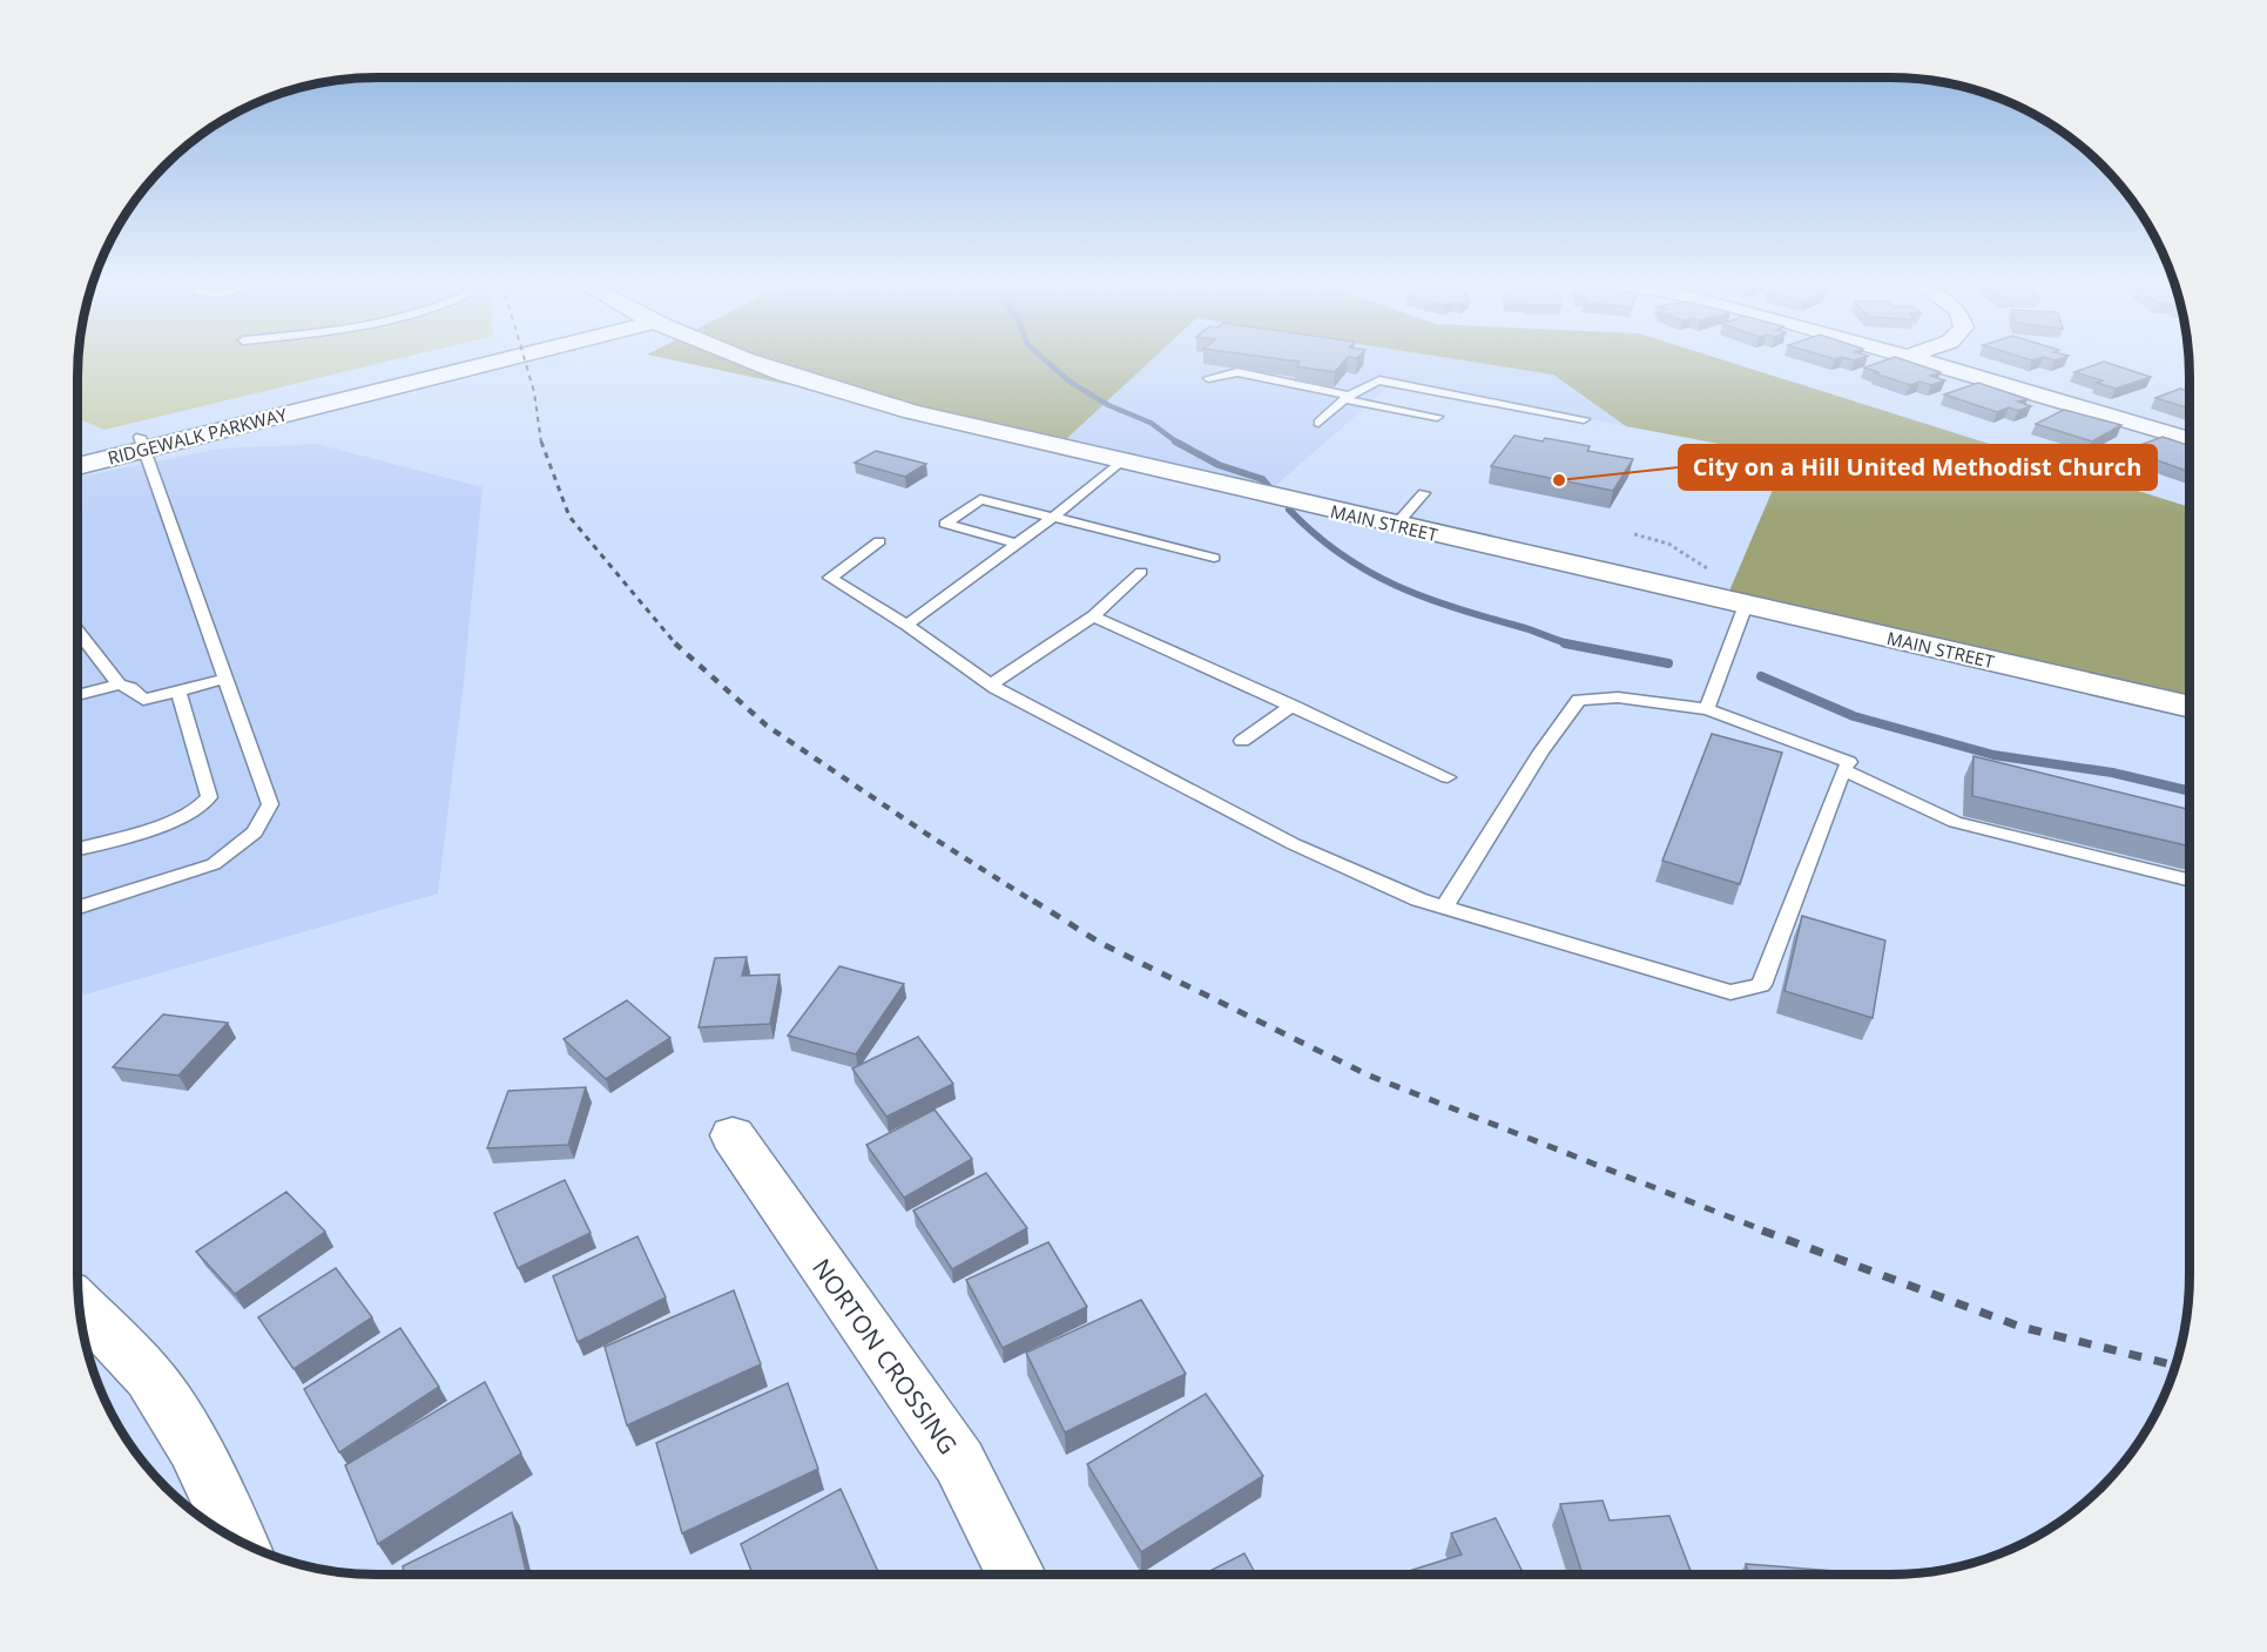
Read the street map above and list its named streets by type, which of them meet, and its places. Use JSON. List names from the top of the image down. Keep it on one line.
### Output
{"streets":{"main road":["RIDGEWALK PARKWAY","MAIN STREET"],"street":["NORTON CROSSING"]},"places":["City on a Hill United Methodist Church"]}
